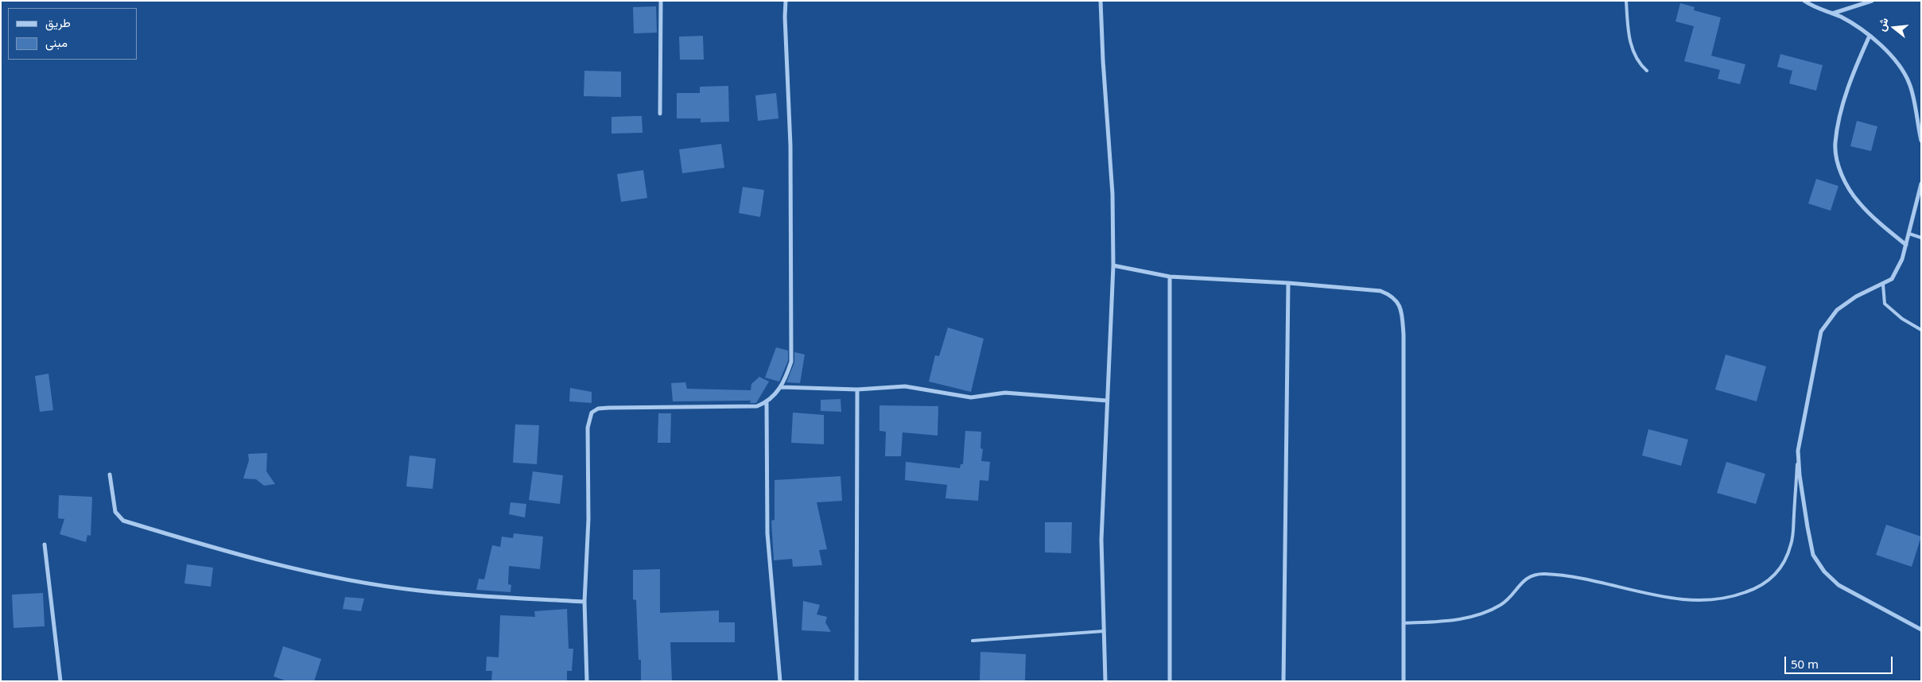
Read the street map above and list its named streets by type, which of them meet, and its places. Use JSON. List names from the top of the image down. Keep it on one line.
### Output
{"legend":["طريق","مبنى"],"scale_bar":"50 m","north":"left"}
